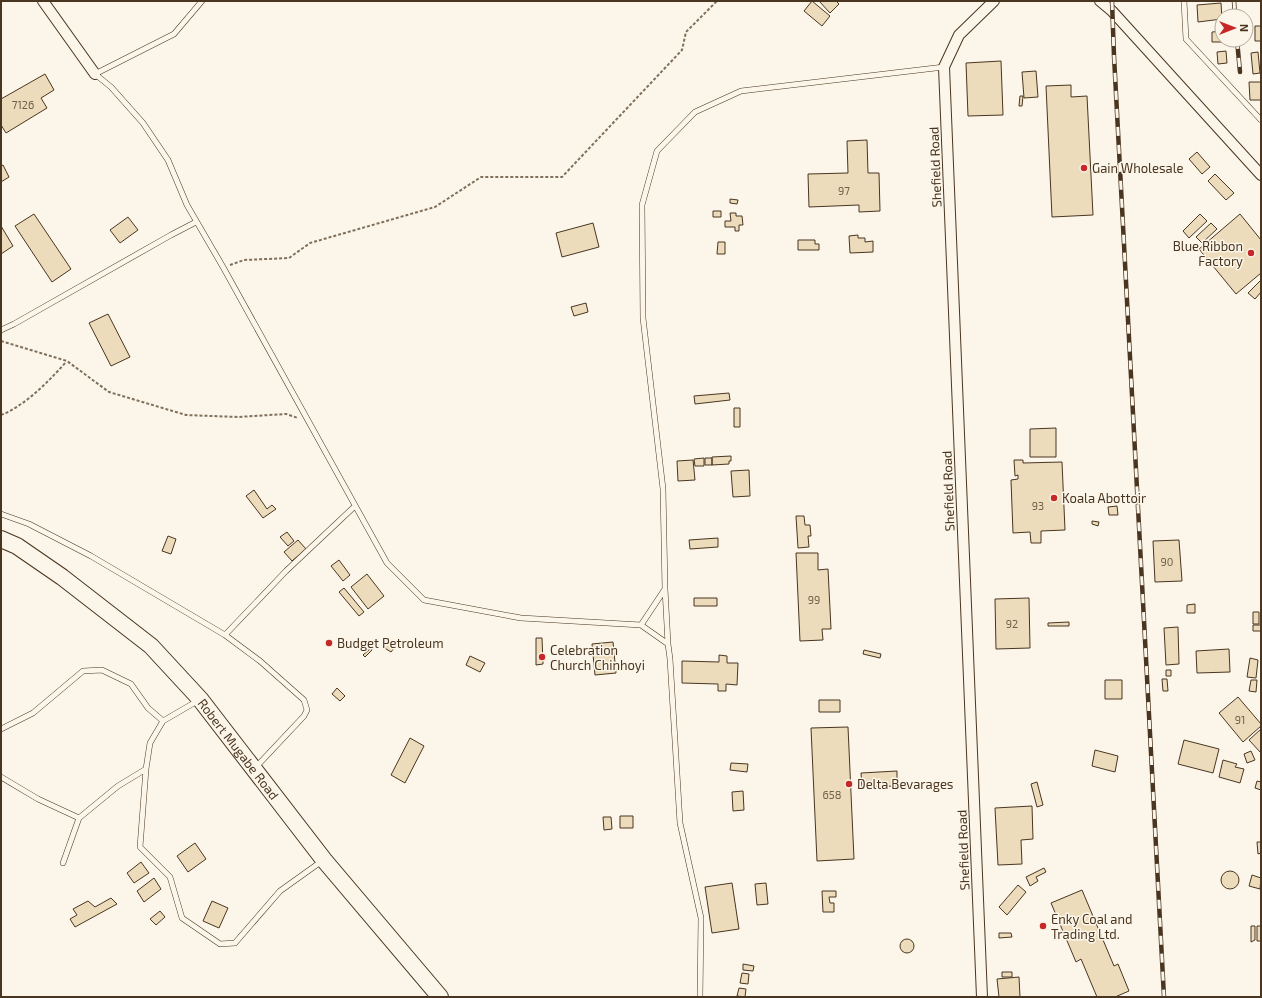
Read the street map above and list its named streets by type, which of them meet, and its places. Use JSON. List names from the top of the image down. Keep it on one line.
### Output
{"streets":{"main road":["Robert Mugabe Road"],"street":["Shefield Road"]},"places":["Gain Wholesale","Blue Ribbon Factory","Koala Abottoir","Budget Petroleum","Celebration Church Chinhoyi","Delta Bevarages","Enky Coal and Trading Ltd."],"house_numbers":["7126","97","93","90","99","92","91","658"],"north":"right"}
